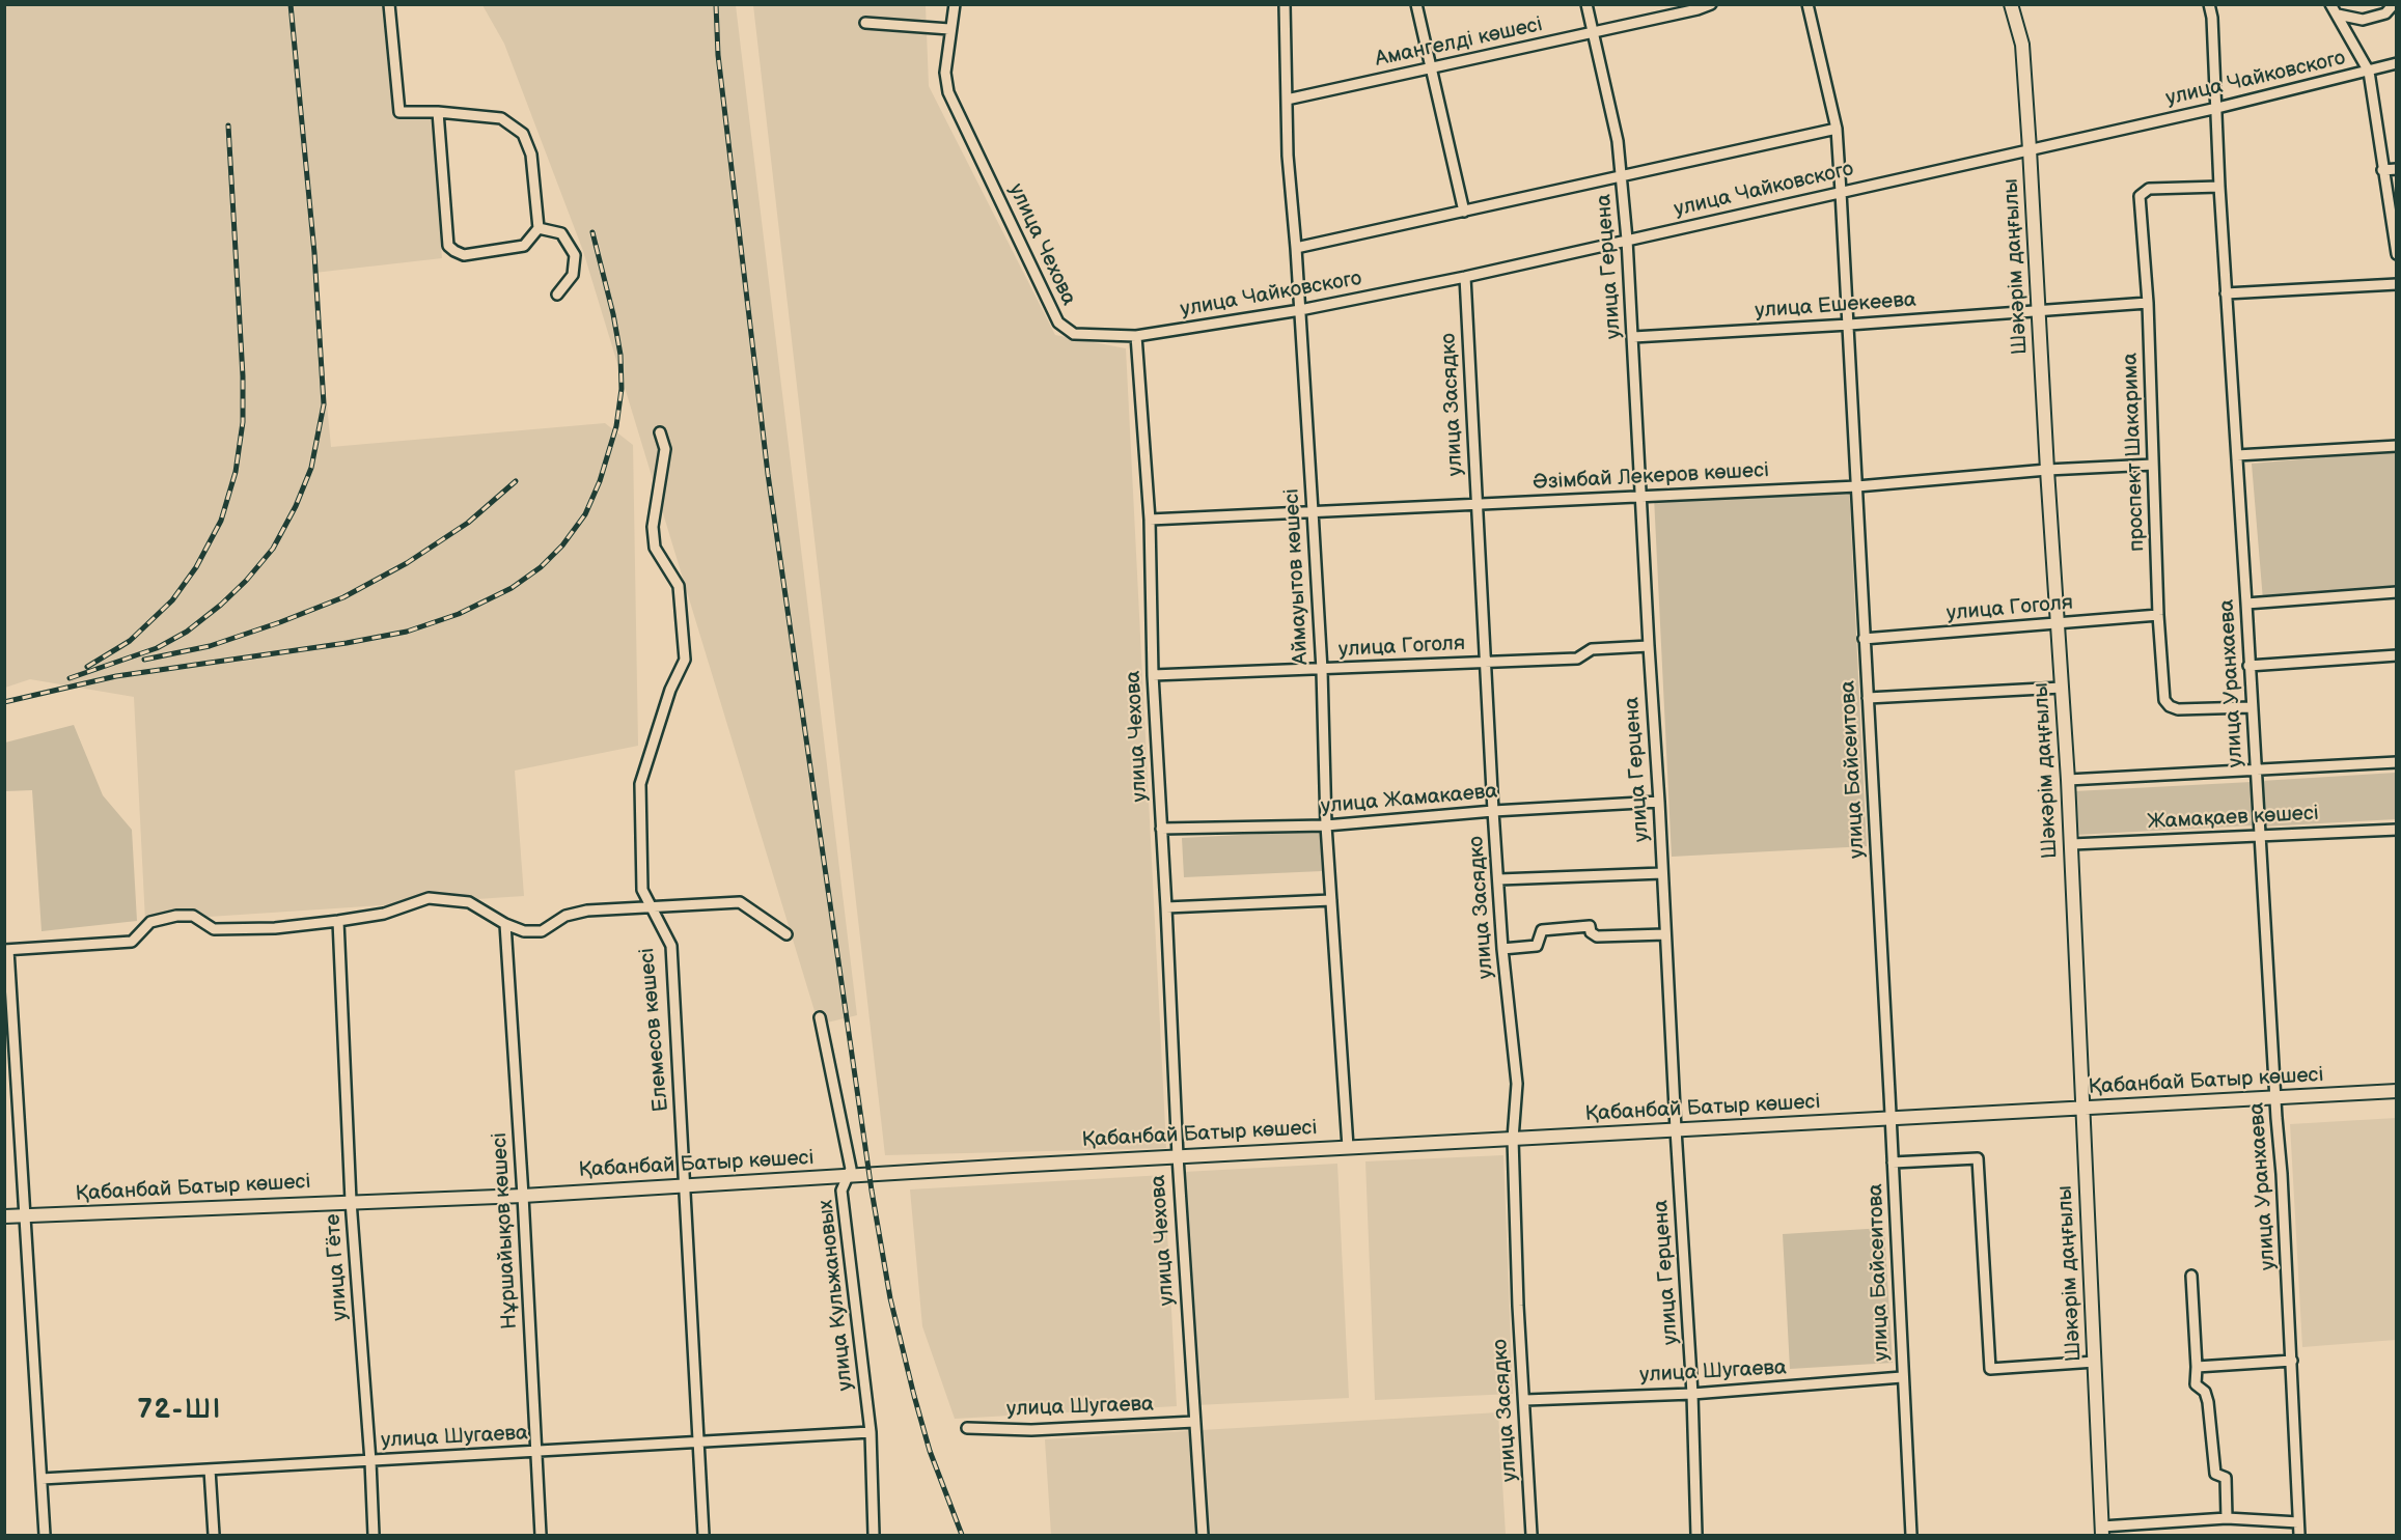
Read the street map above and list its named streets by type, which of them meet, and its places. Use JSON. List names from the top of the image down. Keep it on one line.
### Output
{"streets":{"main road":["Шәкәрім даңғылы","Қабанбай Батыр көшесі"],"street":["Амангелді көшесі","улица Чайковского","улица Чехова","улица Герцена","улица Ешекеева","улица Засядко","проспект Шакарима","Әзімбай Лекеров көшесі","Аймауытов көшесі","улица Гоголя","улица Уранхаева","улица Байсеитова","улица Жамакаева","Жамақаев көшесі","Елемесов көшесі","Нұршайықов көшесі","улица Гёте","улица Кульжановых","улица Шугаева"]},"crossings":[["Амангелді көшесі","улица Герцена"],["Амангелді көшесі","Аймауытов көшесі"],["улица Чайковского","улица Чехова"],["улица Чайковского","улица Герцена"],["улица Чайковского","Шәкәрім даңғылы"],["улица Чайковского","улица Засядко"],["улица Чайковского","Аймауытов көшесі"],["улица Чайковского","улица Уранхаева"],["улица Чайковского","улица Байсеитова"],["улица Чехова","Әзімбай Лекеров көшесі"],["улица Чехова","улица Гоголя"],["улица Чехова","улица Жамакаева"],["улица Чехова","Қабанбай Батыр көшесі"],["улица Чехова","улица Шугаева"],["улица Герцена","улица Ешекеева"],["улица Герцена","Әзімбай Лекеров көшесі"],["улица Герцена","улица Гоголя"],["улица Герцена","улица Жамакаева"],["улица Герцена","Қабанбай Батыр көшесі"],["улица Герцена","улица Шугаева"],["Шәкәрім даңғылы","улица Ешекеева"],["Шәкәрім даңғылы","Әзімбай Лекеров көшесі"],["Шәкәрім даңғылы","улица Гоголя"],["Шәкәрім даңғылы","Жамақаев көшесі"],["Шәкәрім даңғылы","Қабанбай Батыр көшесі"],["улица Ешекеева","проспект Шакарима"],["улица Ешекеева","улица Байсеитова"],["улица Засядко","Әзімбай Лекеров көшесі"],["улица Засядко","улица Гоголя"],["улица Засядко","улица Жамакаева"],["улица Засядко","Қабанбай Батыр көшесі"],["улица Засядко","улица Шугаева"],["проспект Шакарима","Әзімбай Лекеров көшесі"],["проспект Шакарима","улица Гоголя"],["проспект Шакарима","улица Уранхаева"],["Әзімбай Лекеров көшесі","Аймауытов көшесі"],["Әзімбай Лекеров көшесі","улица Байсеитова"],["Аймауытов көшесі","улица Гоголя"],["Аймауытов көшесі","улица Жамакаева"],["Аймауытов көшесі","Қабанбай Батыр көшесі"],["улица Гоголя","улица Байсеитова"],["улица Уранхаева","Жамақаев көшесі"],["улица Уранхаева","Қабанбай Батыр көшесі"],["улица Байсеитова","Қабанбай Батыр көшесі"],["улица Байсеитова","улица Шугаева"],["Елемесов көшесі","Қабанбай Батыр көшесі"],["Елемесов көшесі","улица Шугаева"],["Қабанбай Батыр көшесі","Нұршайықов көшесі"],["Қабанбай Батыр көшесі","улица Гёте"],["Қабанбай Батыр көшесі","улица Кульжановых"],["Нұршайықов көшесі","улица Шугаева"],["улица Гёте","улица Шугаева"],["улица Кульжановых","улица Шугаева"]],"districts":["72-ШІ"]}
